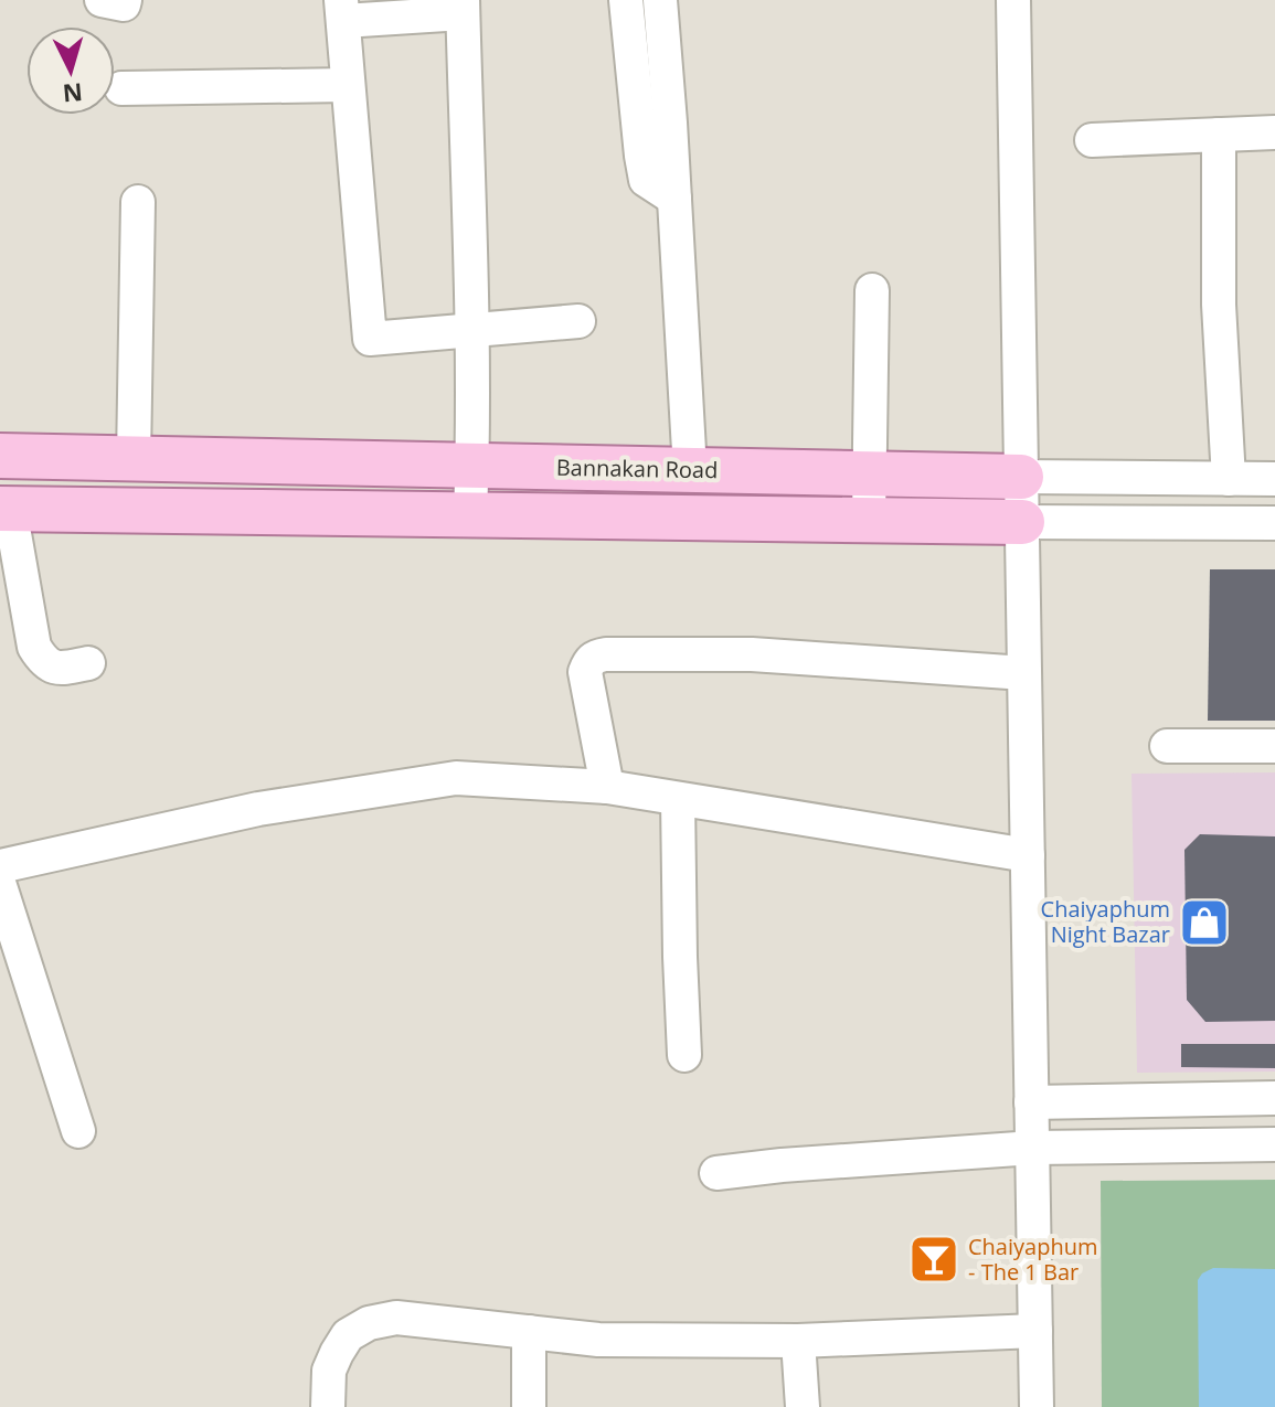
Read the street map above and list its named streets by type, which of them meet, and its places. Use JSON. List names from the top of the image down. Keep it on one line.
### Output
{"streets":{"main road":["Bannakan Road"]},"places":{"shop":["Chaiyaphum Night Bazar"],"bar":["Chaiyaphum - The 1 Bar"]},"north":"bottom"}
